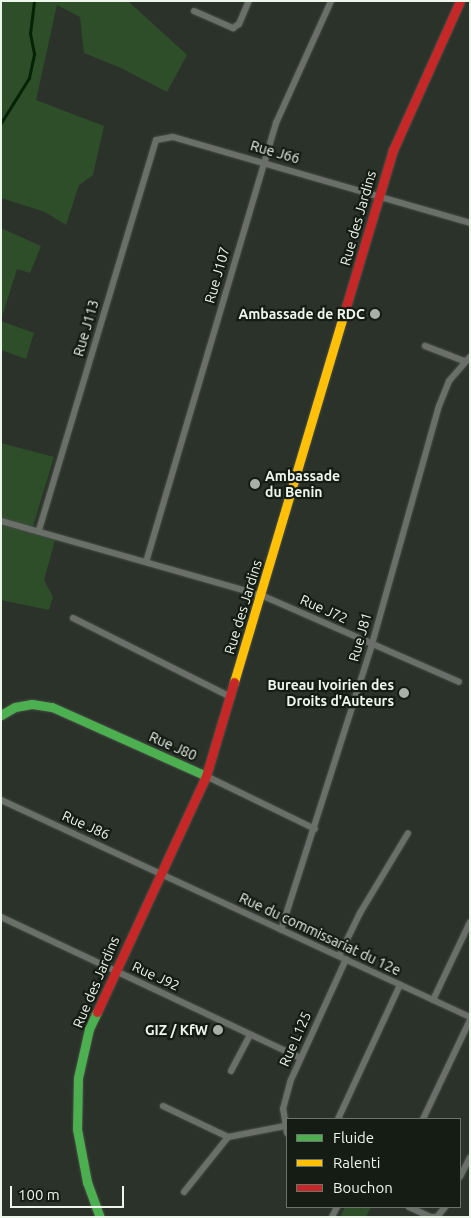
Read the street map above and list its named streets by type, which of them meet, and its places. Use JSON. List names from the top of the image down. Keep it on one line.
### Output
{"streets":{"main road":["Rue des Jardins","Rue J80"],"street":["Rue J66","Rue J107","Rue J113","Rue J72","Rue J81","Rue J86","Rue du commissariat du 12e","Rue J92","Rue L125"]},"crossings":[["Rue J66","Rue des Jardins"],["Rue J66","Rue J107"],["Rue J66","Rue J113"],["Rue des Jardins","Rue J72"],["Rue des Jardins","Rue J80"],["Rue des Jardins","Rue J86"],["Rue des Jardins","Rue du commissariat du 12e"],["Rue des Jardins","Rue J92"],["Rue J107","Rue J72"],["Rue J113","Rue J72"],["Rue J72","Rue J81"],["Rue J81","Rue J80"],["Rue J81","Rue du commissariat du 12e"],["Rue J86","Rue du commissariat du 12e"],["Rue du commissariat du 12e","Rue L125"],["Rue J92","Rue L125"]],"places":["Ambassade de RDC","Ambassade du Benin","Bureau Ivoirien des Droits d'Auteurs","GIZ / KfW"],"legend":["Fluide","Ralenti","Bouchon"],"scale_bar":"100 m"}
